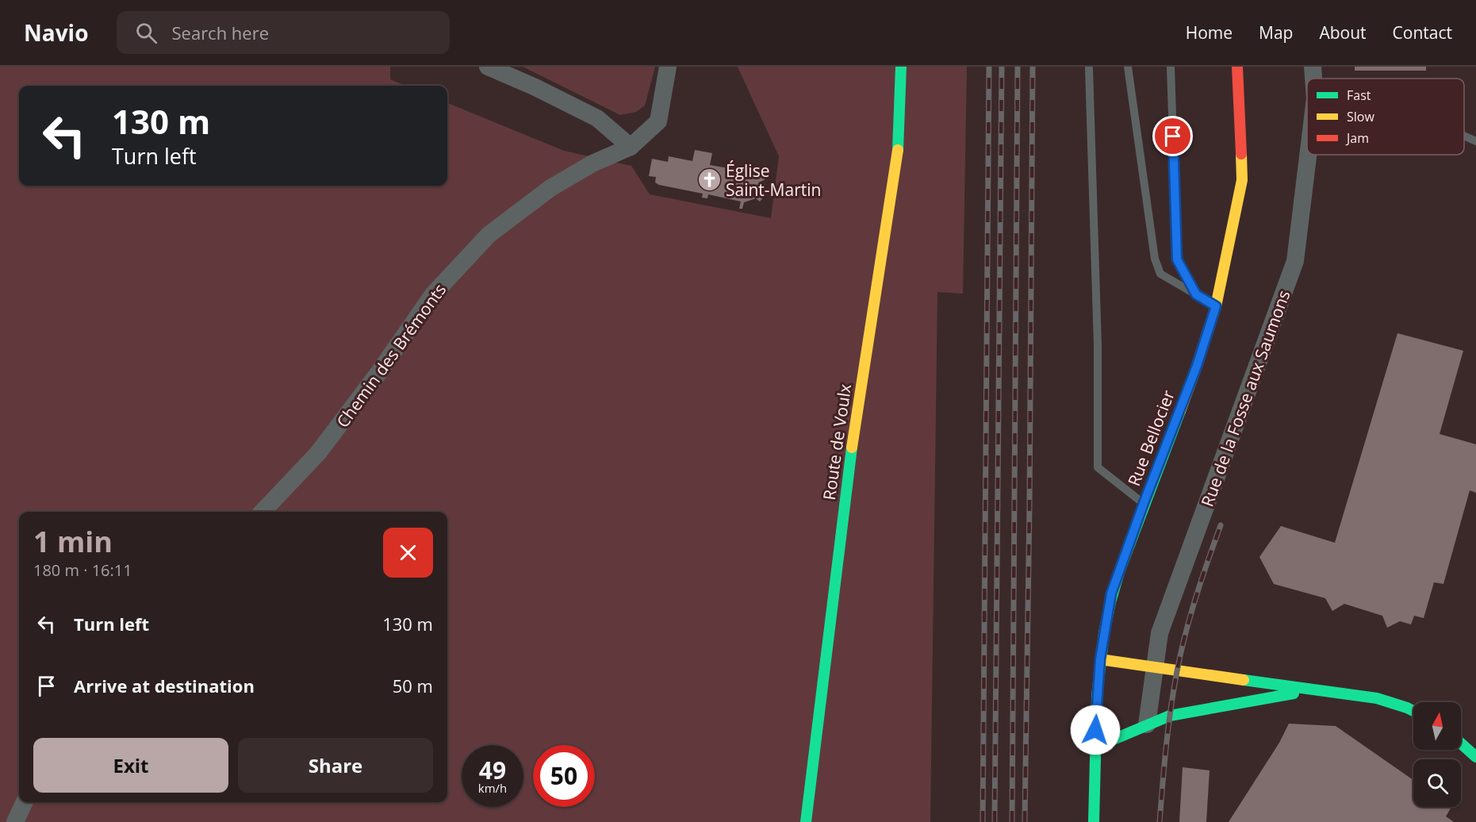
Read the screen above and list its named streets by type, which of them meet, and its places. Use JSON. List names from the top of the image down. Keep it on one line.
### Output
{"streets":{"main road":["Rue Bellocier","Route de Voulx"],"street":["Chemin des Brémonts","Rue de la Fosse aux Saumons"]},"places":{"church":["Église Saint-Martin"]},"legend":["Fast","Slow","Jam"],"north":"top","page":{"header":"Navio","search":"Search here","nav":["Home","Map","About","Contact"],"turn":["130 m","Turn left"],"heading":["1 min","180 m · 16:11"],"list":[{"name":"Turn left","value":"130 m"},{"name":"Arrive at destination","value":"50 m"}],"buttons":["Exit","Share"],"speed":"49 km/h","limit":"50"}}
